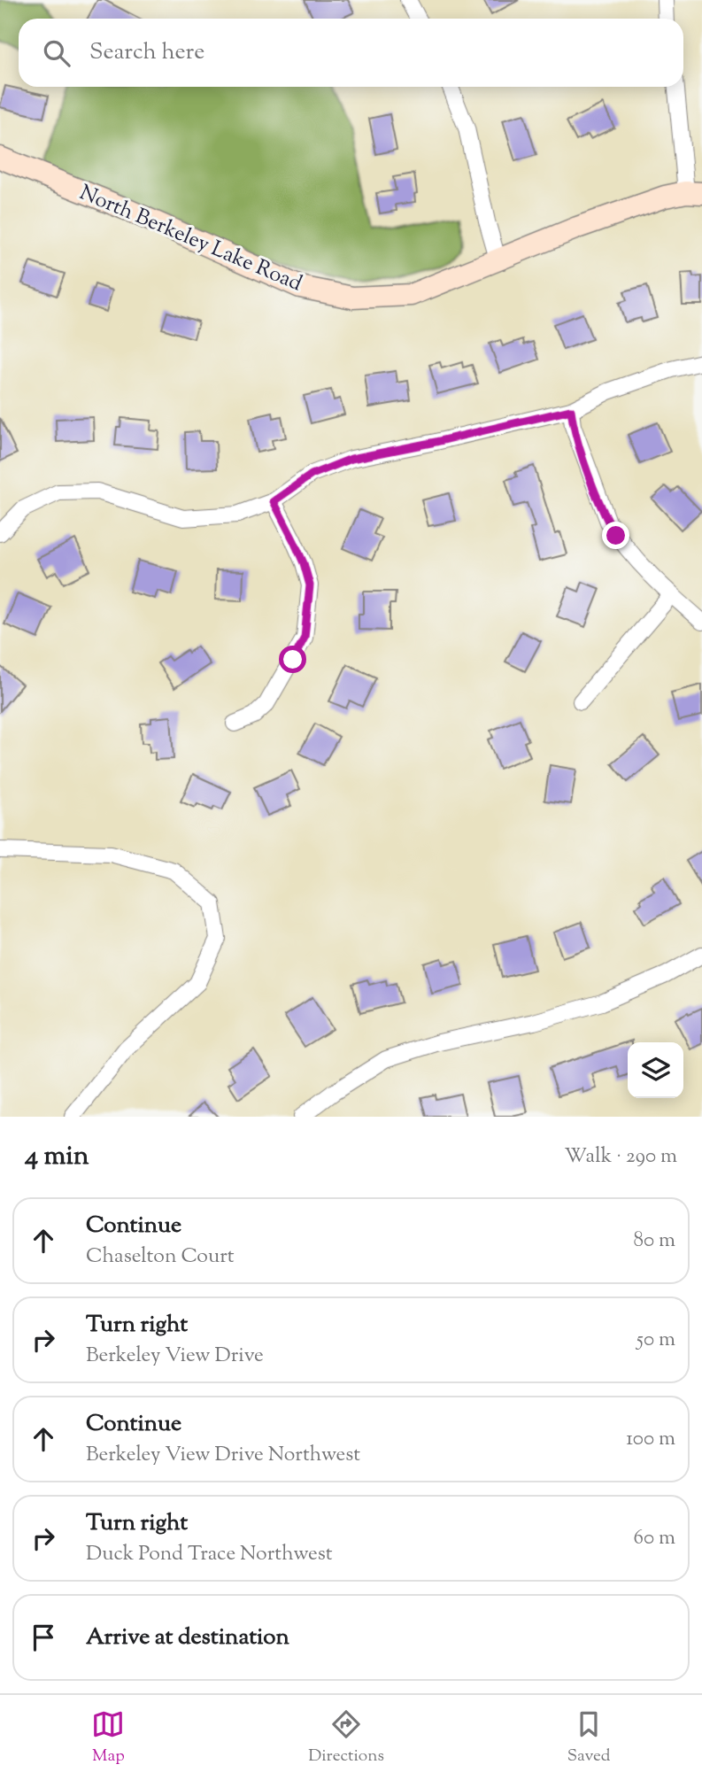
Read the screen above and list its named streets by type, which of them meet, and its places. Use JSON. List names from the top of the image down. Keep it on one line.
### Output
{"streets":{"street":["North Berkeley Lake Road"]},"page":{"search":"Search here","heading":["4 min","Walk · 290 m"],"list":[["Continue","Chaselton Court","80 m"],["Turn right","Berkeley View Drive","50 m"],["Continue","Berkeley View Drive Northwest","100 m"],["Turn right","Duck Pond Trace Northwest","60 m"],"Arrive at destination"],"nav":["Map","Directions","Saved"]}}
